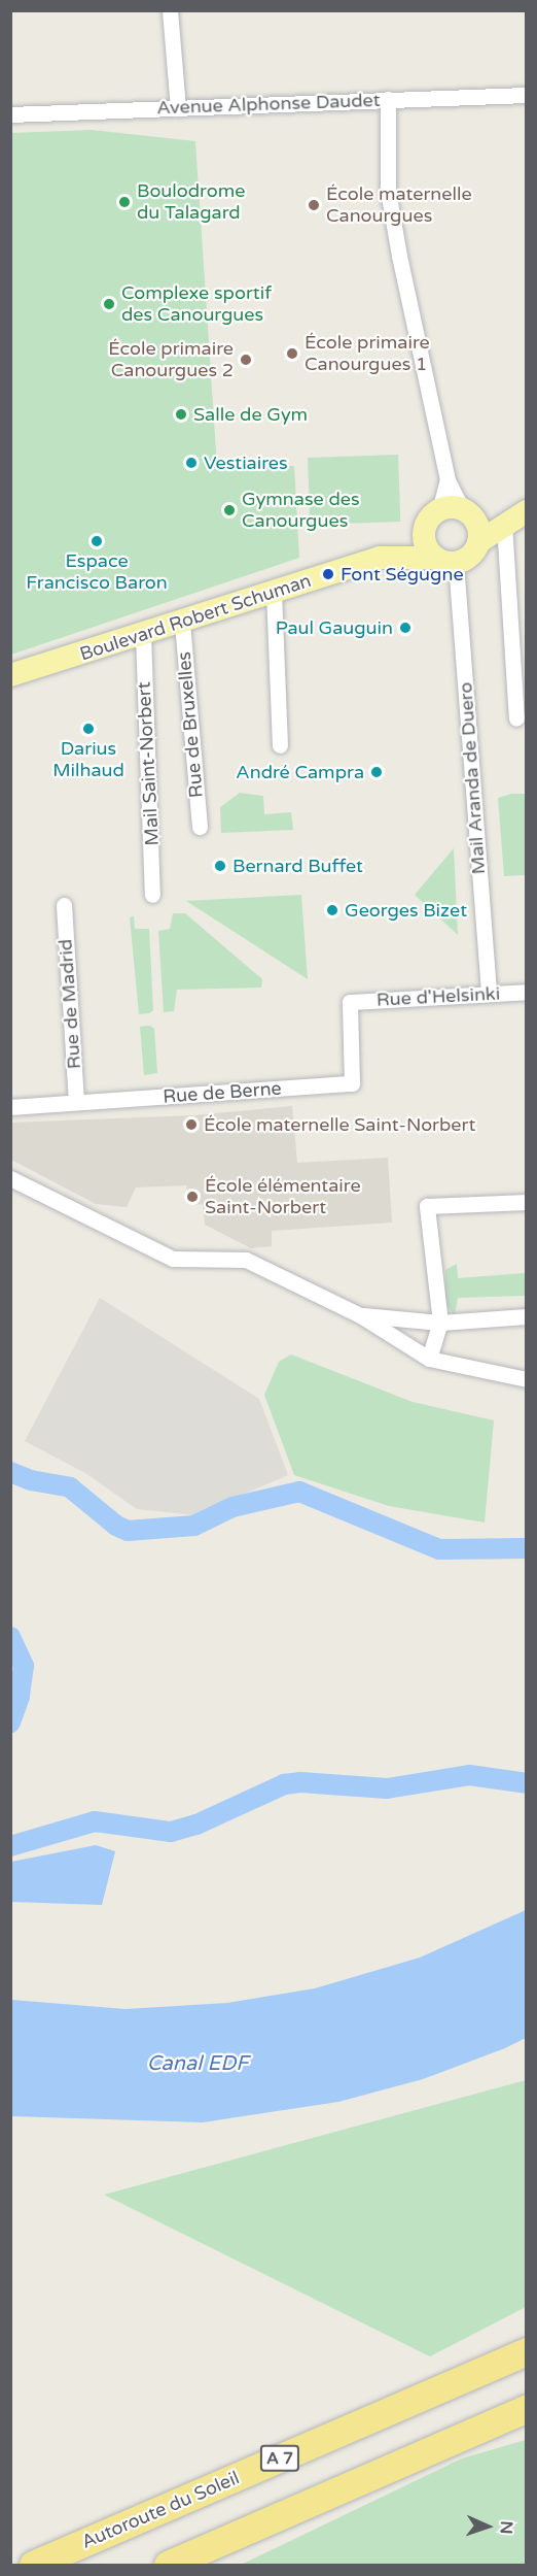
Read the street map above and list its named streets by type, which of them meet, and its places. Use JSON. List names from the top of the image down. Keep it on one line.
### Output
{"streets":{"highway":["A 7","Autoroute du Soleil"],"main road":["Boulevard Robert Schuman"],"street":["Avenue Alphonse Daudet","Rue de Bruxelles","Mail Saint-Norbert","Mail Aranda de Duero","Rue d'Helsinki","Rue de Madrid","Rue de Berne"]},"crossings":[["Boulevard Robert Schuman","Rue de Bruxelles"],["Boulevard Robert Schuman","Mail Saint-Norbert"],["Boulevard Robert Schuman","Mail Aranda de Duero"],["Mail Aranda de Duero","Rue d'Helsinki"],["Rue d'Helsinki","Rue de Berne"],["Rue de Madrid","Rue de Berne"]],"water":["Canal EDF"],"places":["Boulodrome du Talagard","École maternelle Canourgues","Complexe sportif des Canourgues","École primaire Canourgues 1","École primaire Canourgues 2","Salle de Gym","Vestiaires","Gymnase des Canourgues","Espace Francisco Baron","Font Ségugne","Paul Gauguin","Darius Milhaud","André Campra","Bernard Buffet","Georges Bizet","École maternelle Saint-Norbert","École élémentaire Saint-Norbert"],"north":"right"}
